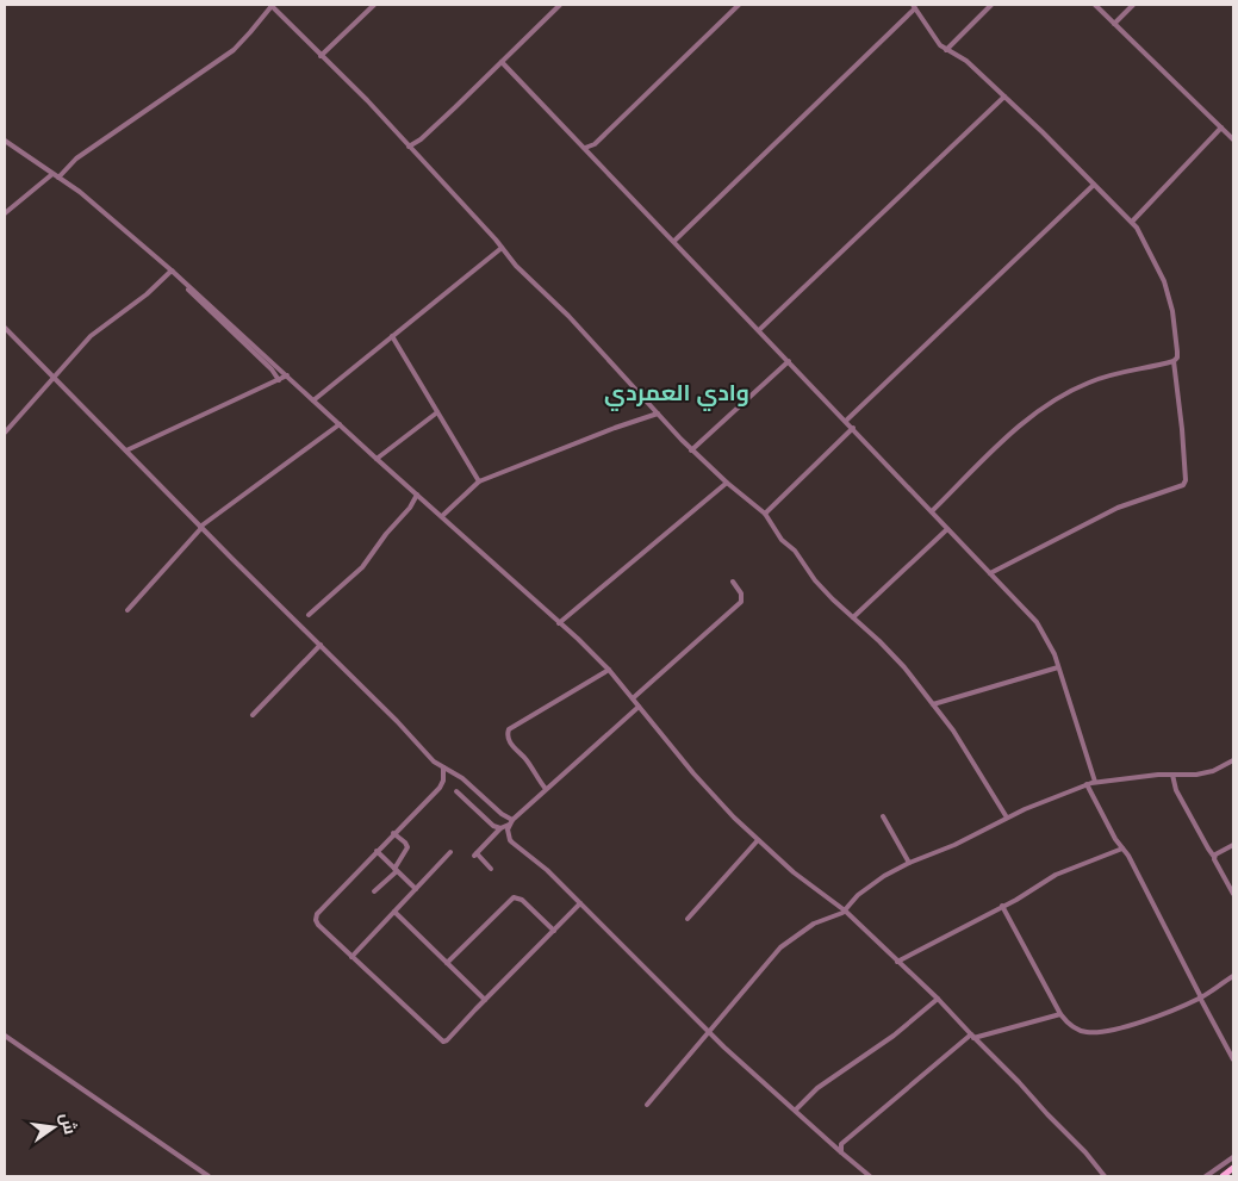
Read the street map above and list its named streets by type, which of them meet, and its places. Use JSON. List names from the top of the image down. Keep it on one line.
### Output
{"districts":["وادي العمردي"],"north":"right"}
